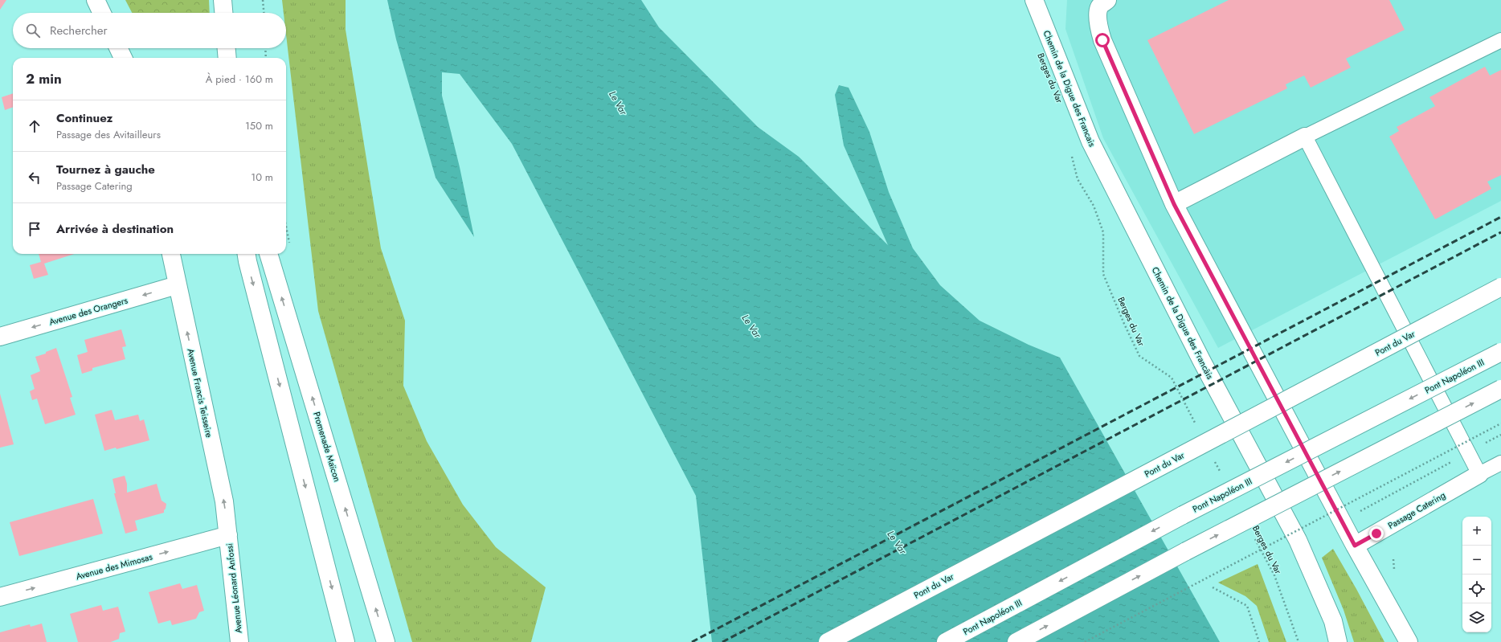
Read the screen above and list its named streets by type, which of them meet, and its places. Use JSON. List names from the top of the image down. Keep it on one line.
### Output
{"streets":{"main road":["Chemin de la Digue des Francais","Avenue des Orangers","Pont du Var","Pont Napoléon III","Avenue Francis Teisseire","Promenade Maïcon","Passage Catering","Avenue des Mimosas","Avenue Léonard Anfossi"],"path":["Berges du Var"]},"crossings":[["Avenue des Orangers","Avenue Francis Teisseire"],["Avenue Francis Teisseire","Avenue des Mimosas"],["Avenue Francis Teisseire","Avenue Léonard Anfossi"],["Avenue des Mimosas","Avenue Léonard Anfossi"]],"one_way":["Avenue des Orangers","Avenue des Mimosas"],"water":["Le Var"],"page":{"search":"Rechercher","heading":["2 min","À pied · 160 m"],"list":[["Continuez","Passage des Avitailleurs","150 m"],["Tournez à gauche","Passage Catering","10 m"],"Arrivée à destination"],"map_buttons":["+","−"]}}
